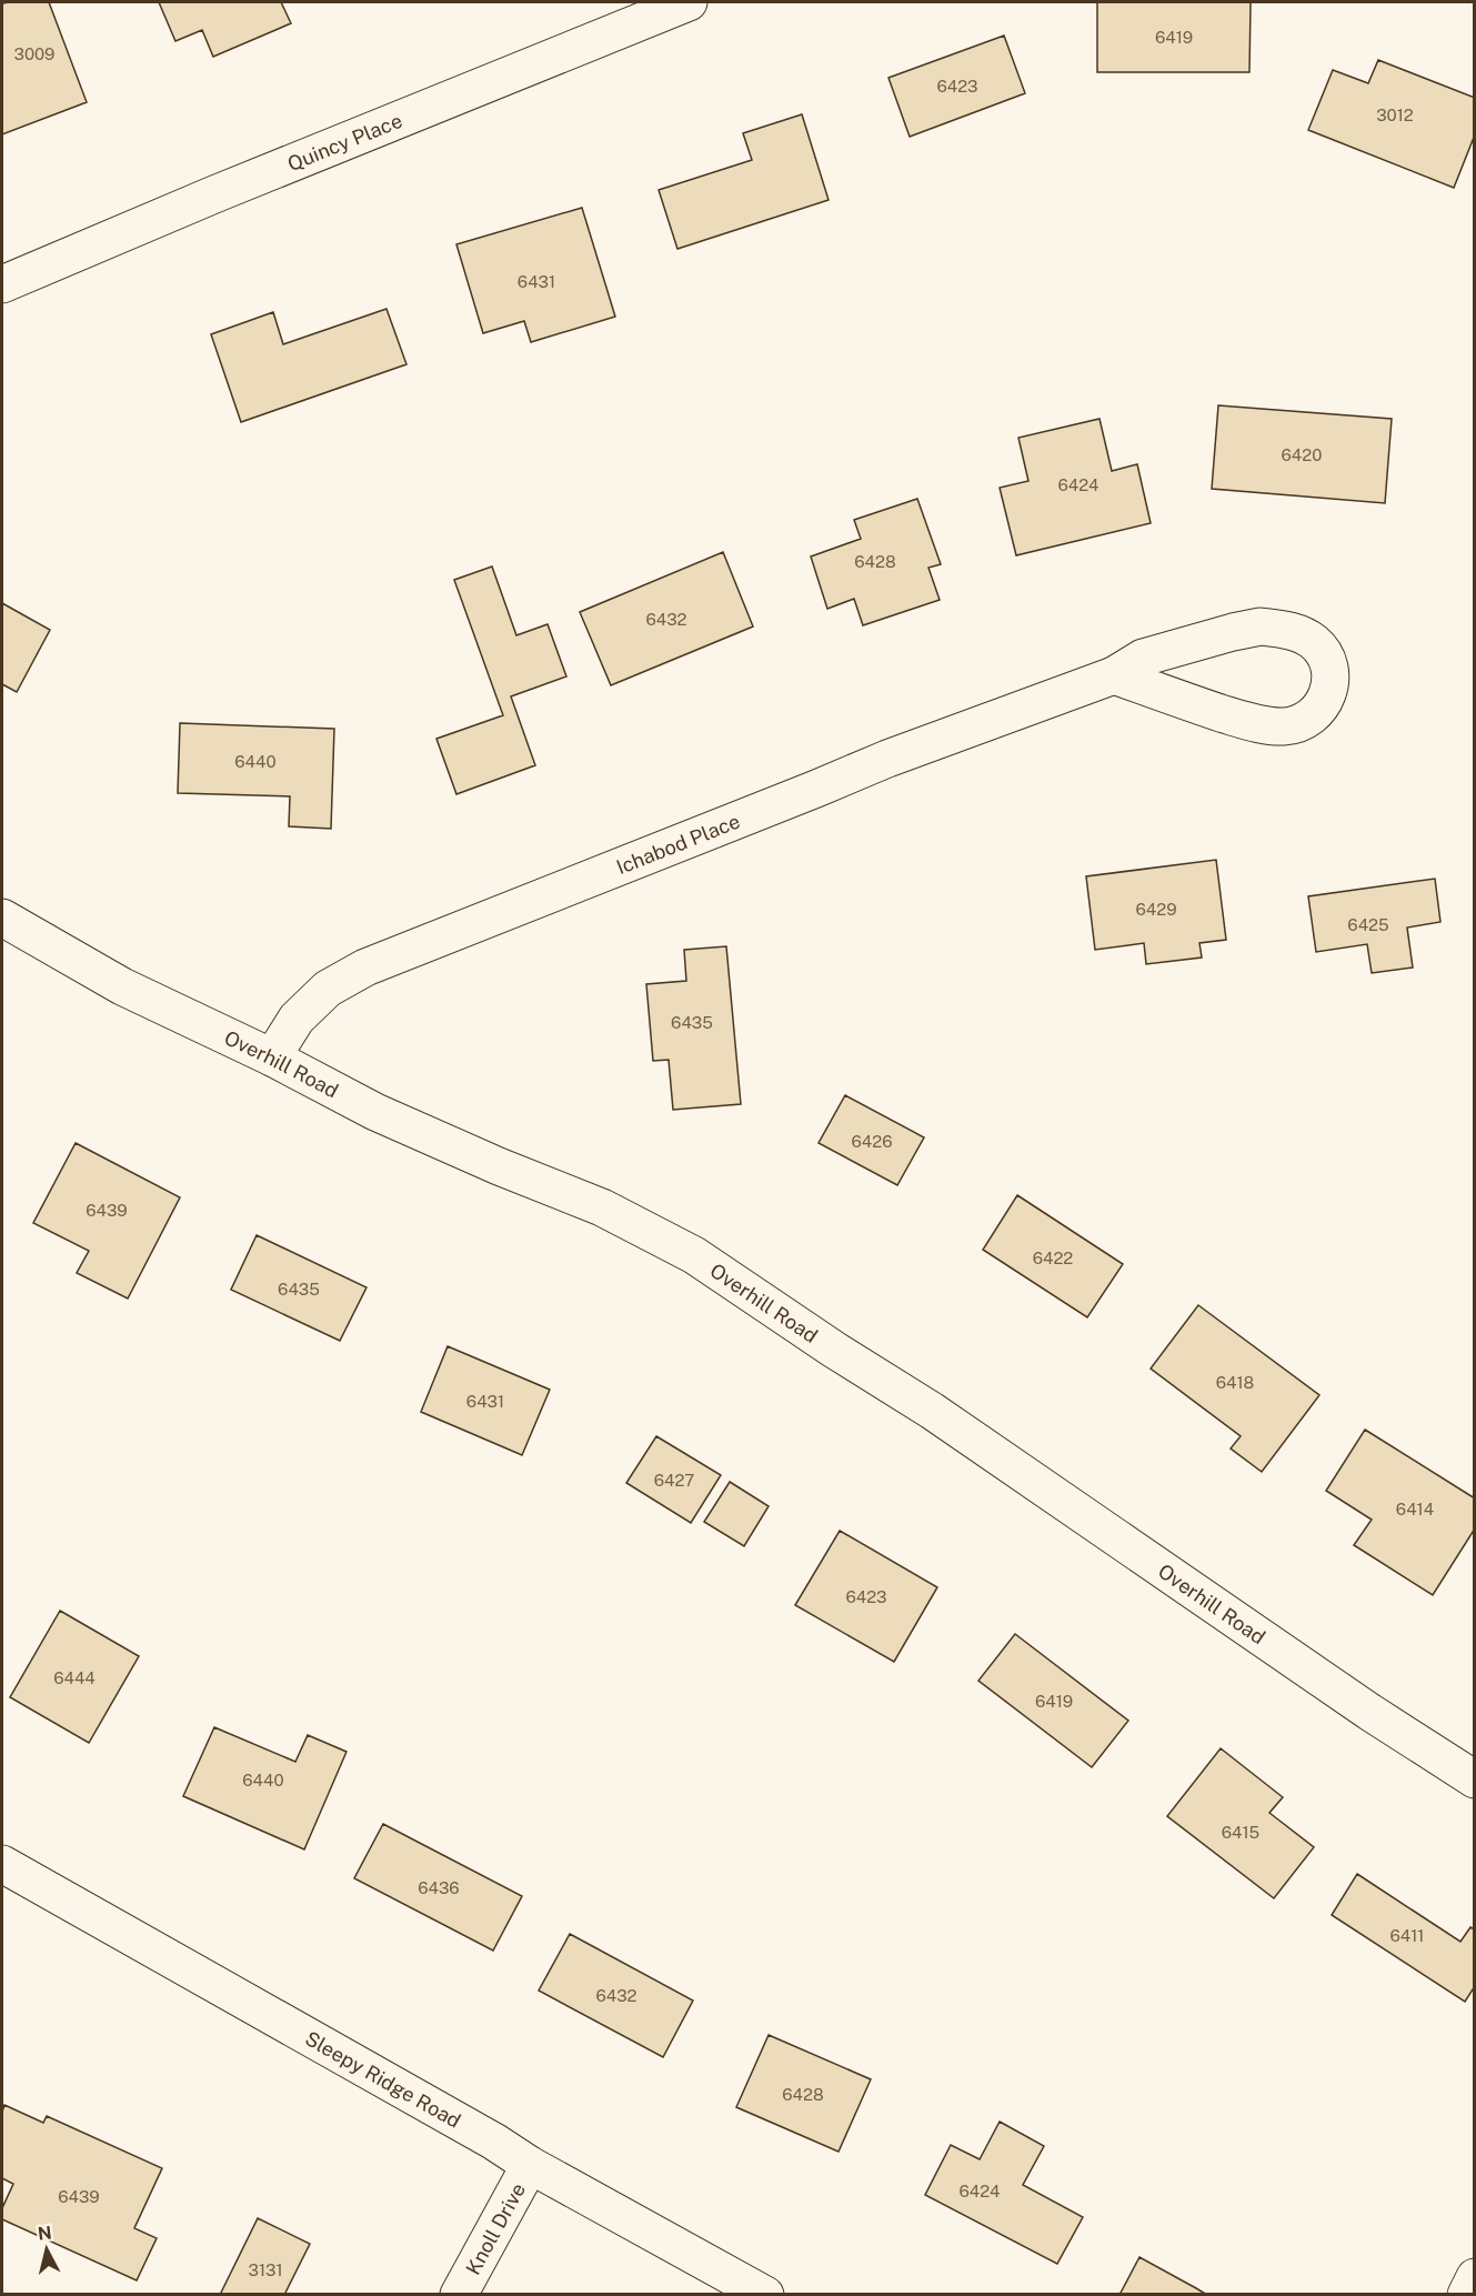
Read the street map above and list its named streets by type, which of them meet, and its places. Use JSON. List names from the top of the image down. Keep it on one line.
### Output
{"streets":{"street":["Quincy Place","Ichabod Place","Overhill Road","Sleepy Ridge Road","Knoll Drive"]},"crossings":[["Ichabod Place","Overhill Road"],["Sleepy Ridge Road","Knoll Drive"]],"house_numbers":["6419","3009","6423","3012","6431","6420","6424","6428","6432","6440","6429","6425","6435","6426","6439","6422","6435","6418","6431","6427","6414","6423","6444","6419","6440","6415","6436","6411","6432","6428","6424","6439","3131"],"north":"top"}
